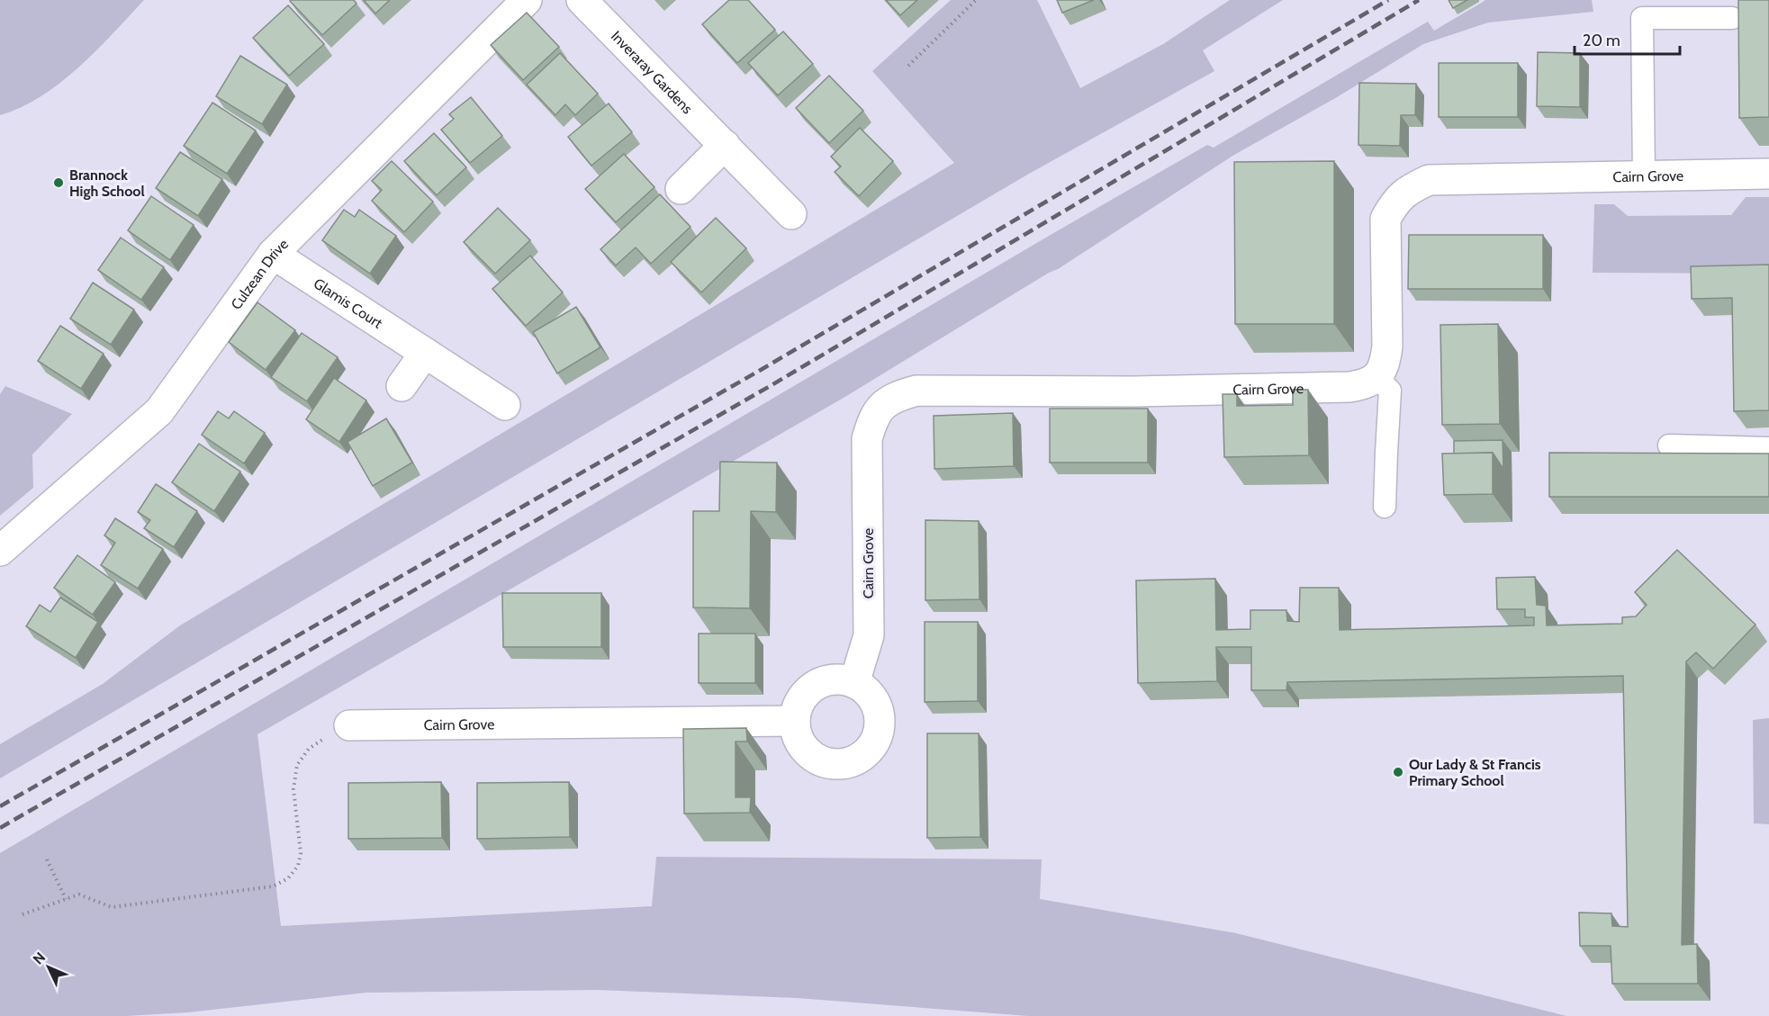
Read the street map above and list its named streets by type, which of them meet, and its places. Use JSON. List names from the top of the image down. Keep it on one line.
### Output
{"streets":{"street":["Inveraray Gardens","Cairn Grove","Culzean Drive","Glamis Court"]},"crossings":[["Culzean Drive","Glamis Court"]],"places":["Brannock High School","Our Lady & St Francis Primary School"],"scale_bar":"20 m","north":"top left"}
